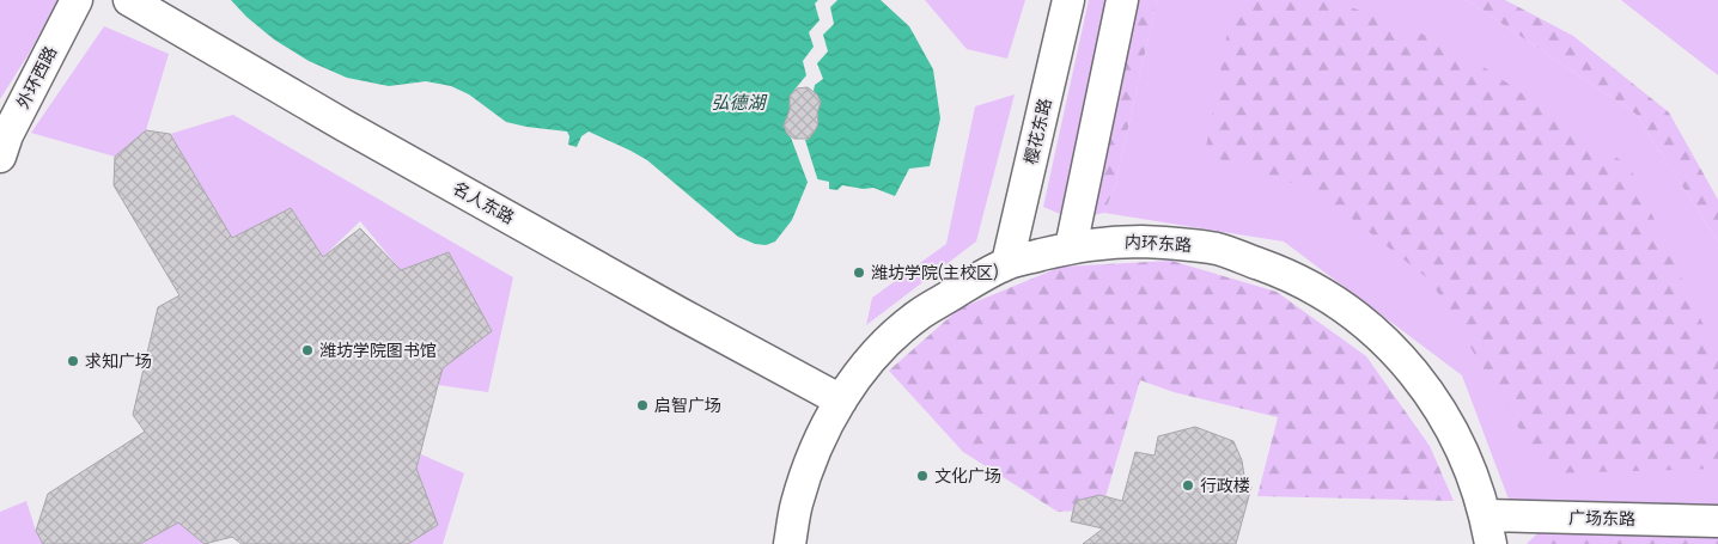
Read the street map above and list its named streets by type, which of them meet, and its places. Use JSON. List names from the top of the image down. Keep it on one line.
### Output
{"streets":{"street":["外环西路","樱花东路","名人东路","内环东路","广场东路"]},"crossings":[["樱花东路","内环东路"],["名人东路","内环东路"],["内环东路","广场东路"]],"water":["弘德湖"],"places":["潍坊学院(主校区)","潍坊学院图书馆","求知广场","启智广场","文化广场","行政楼"]}
